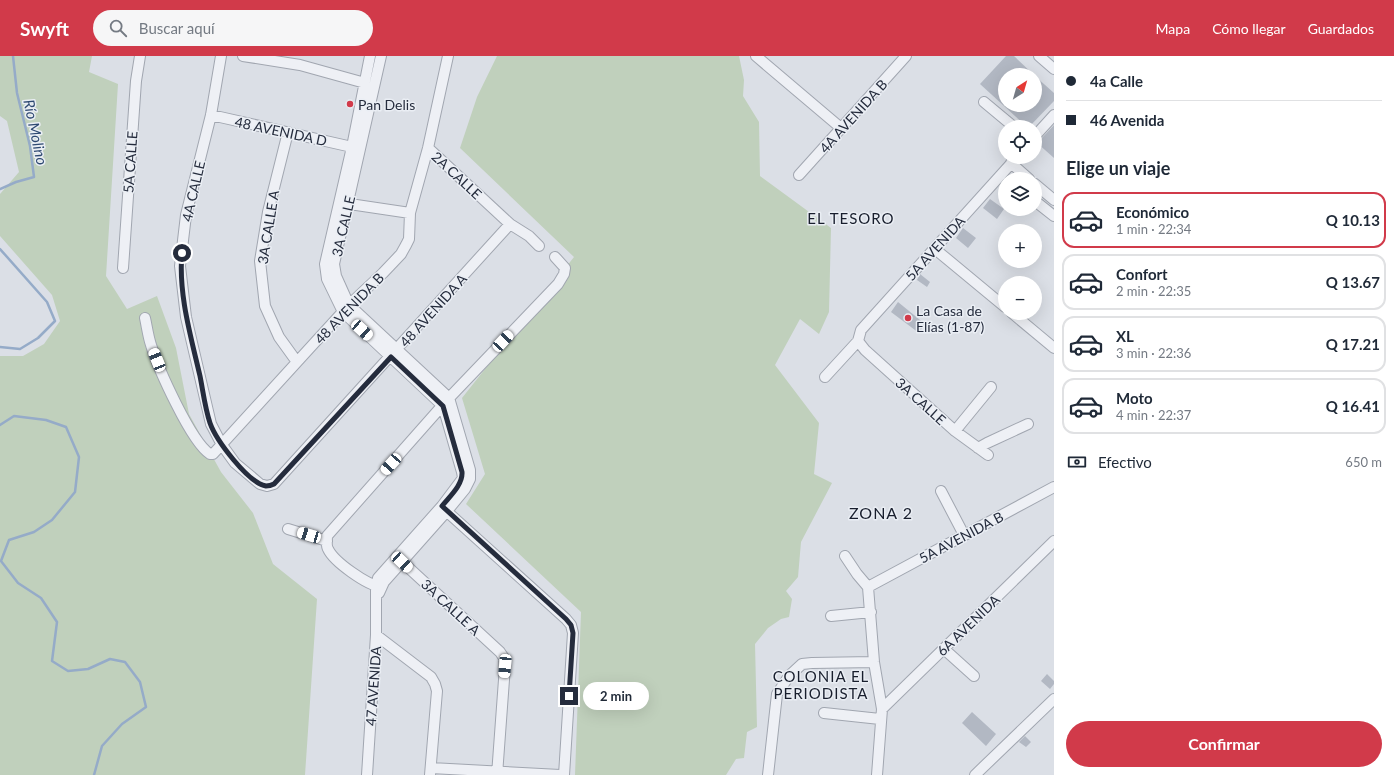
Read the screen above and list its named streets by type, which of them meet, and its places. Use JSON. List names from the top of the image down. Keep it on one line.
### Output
{"streets":{"street":["4A AVENIDA B","48 AVENIDA D","5A CALLE","2A CALLE","4A CALLE","3A CALLE","3A CALLE A","5A AVENIDA","48 AVENIDA B","48 AVENIDA A","5A AVENIDA B","6A AVENIDA","47 AVENIDA"]},"crossings":[["48 AVENIDA D","4A CALLE"],["48 AVENIDA D","3A CALLE"],["48 AVENIDA D","3A CALLE A"],["2A CALLE","48 AVENIDA B"],["2A CALLE","48 AVENIDA A"],["4A CALLE","48 AVENIDA B"],["4A CALLE","48 AVENIDA A"],["3A CALLE","5A AVENIDA"],["3A CALLE","48 AVENIDA B"],["3A CALLE","48 AVENIDA A"],["3A CALLE A","48 AVENIDA B"]],"districts":["EL TESORO","ZONA 2","COLONIA EL PERIODISTA"],"water":["Río Molino"],"places":["Pan Delis","La Casa de Elías (1-87)"],"north":"top right","page":{"header":"Swyft","search":"Buscar aquí","nav":["Mapa","Cómo llegar","Guardados"],"banner":["4a Calle","46 Avenida"],"map_buttons":["+","−"],"heading":"Elige un viaje","list":[{"name":"Económico","note":"1 min · 22:34","value":"Q 10.13"},{"name":"Confort","note":"2 min · 22:35","value":"Q 13.67"},{"name":"XL","note":"3 min · 22:36","value":"Q 17.21"},{"name":"Moto","note":"4 min · 22:37","value":"Q 16.41"}],"pay":["Efectivo","650 m"],"bubble":"2 min","buttons":"Confirmar"}}
